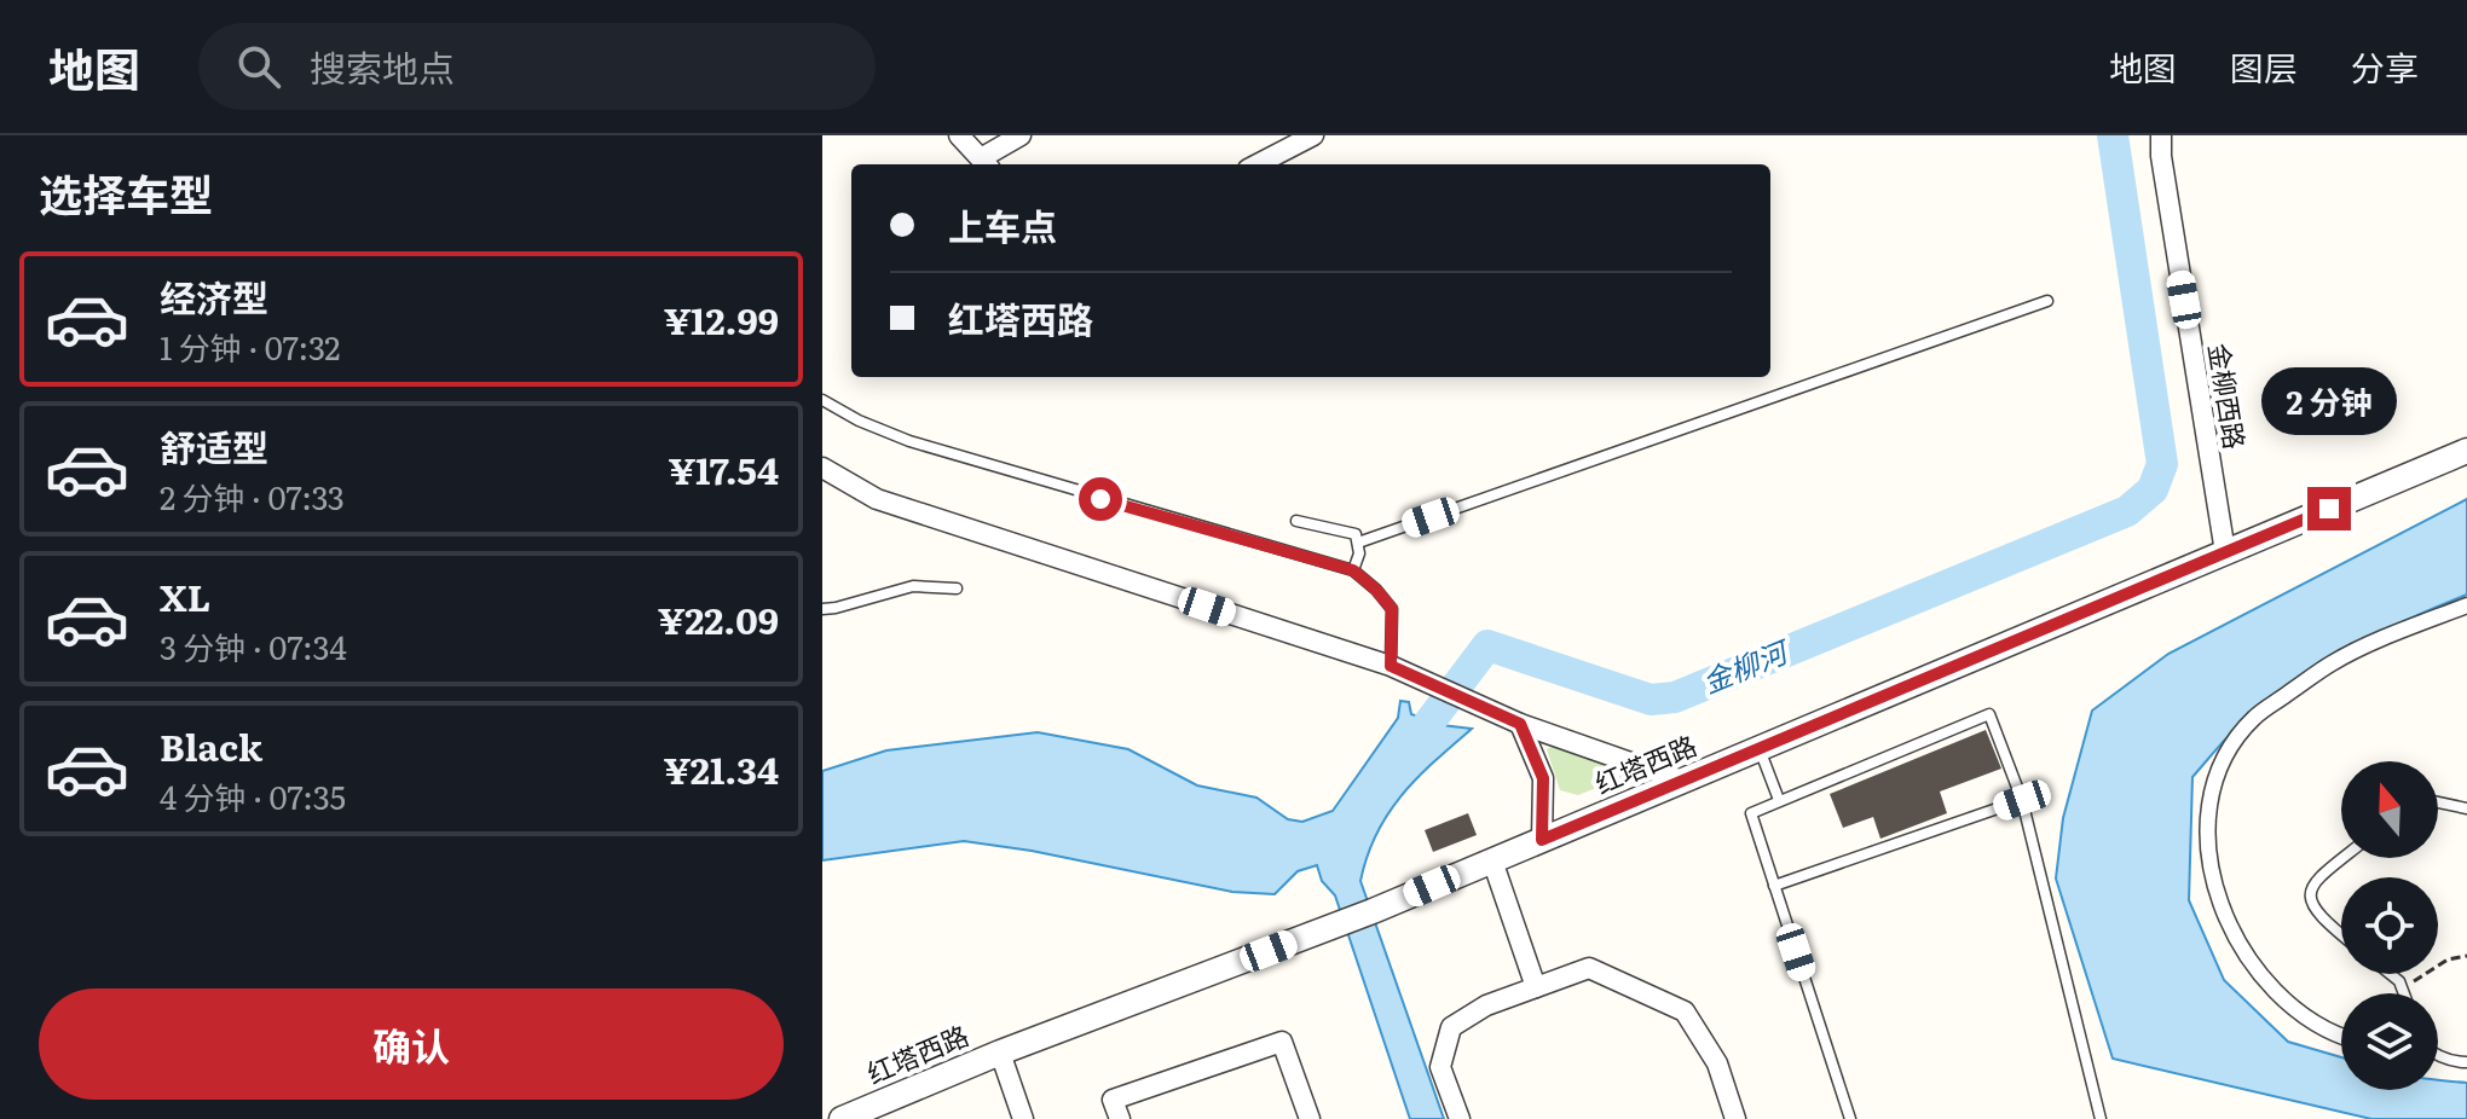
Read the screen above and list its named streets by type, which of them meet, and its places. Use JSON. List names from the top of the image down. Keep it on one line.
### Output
{"streets":{"street":["金柳西路","红塔西路"]},"crossings":[["金柳西路","红塔西路"]],"water":["金柳河"],"north":"top","page":{"header":"地图","search":"搜索地点","nav":["地图","图层","分享"],"heading":"选择车型","banner":["上车点","红塔西路"],"list":[{"name":"经济型","note":"1 分钟 · 07:32","value":"¥12.99"},{"name":"舒适型","note":"2 分钟 · 07:33","value":"¥17.54"},{"name":"XL","note":"3 分钟 · 07:34","value":"¥22.09"},{"name":"Black","note":"4 分钟 · 07:35","value":"¥21.34"}],"bubble":"2 分钟","buttons":"确认"}}
